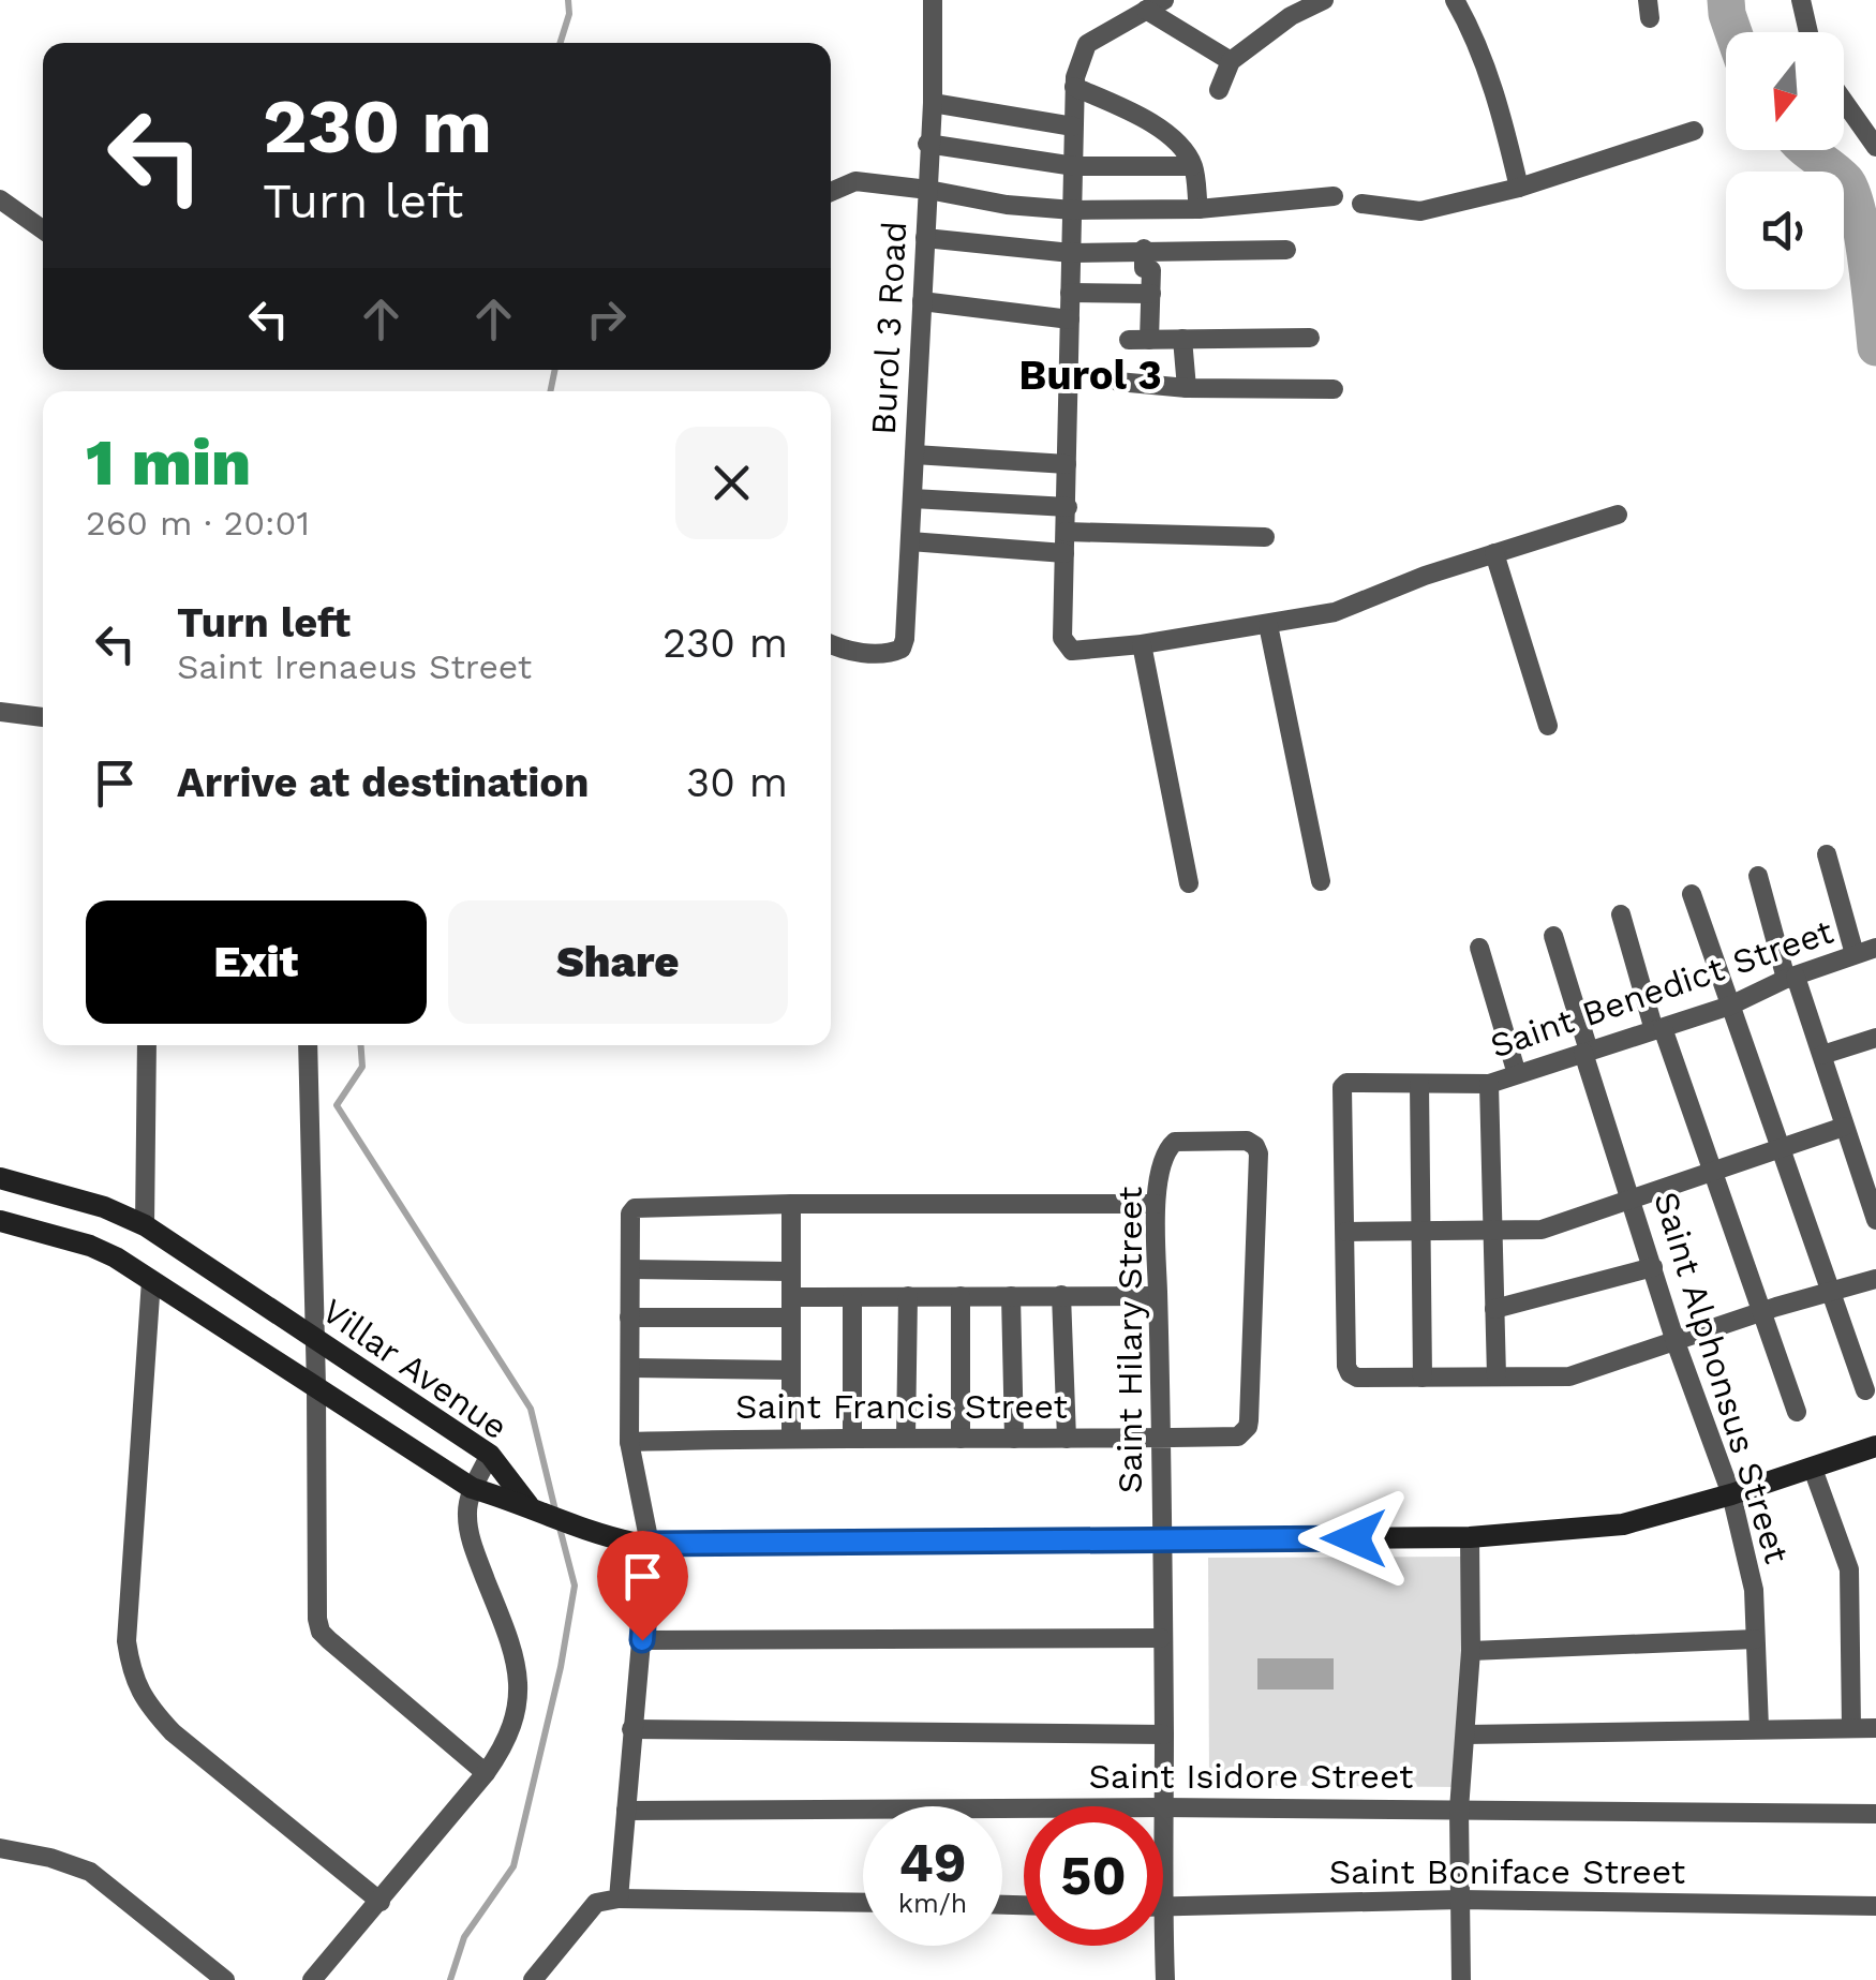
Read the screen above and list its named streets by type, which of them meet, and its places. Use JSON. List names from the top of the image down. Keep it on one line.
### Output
{"streets":{"main road":["Villar Avenue"],"street":["Burol 3 Road","Saint Benedict Street","Saint Hilary Street","Saint Alphonsus Street","Saint Francis Street","Saint Isidore Street","Saint Boniface Street"]},"crossings":[["Saint Benedict Street","Saint Alphonsus Street"],["Saint Hilary Street","Saint Francis Street"]],"districts":["Burol 3"],"north":"bottom","page":{"turn":["230 m","Turn left"],"heading":["1 min","260 m · 20:01"],"list":[{"name":"Turn left","note":"Saint Irenaeus Street","value":"230 m"},{"name":"Arrive at destination","value":"30 m"}],"buttons":["Exit","Share"],"speed":"49 km/h","limit":"50"}}
